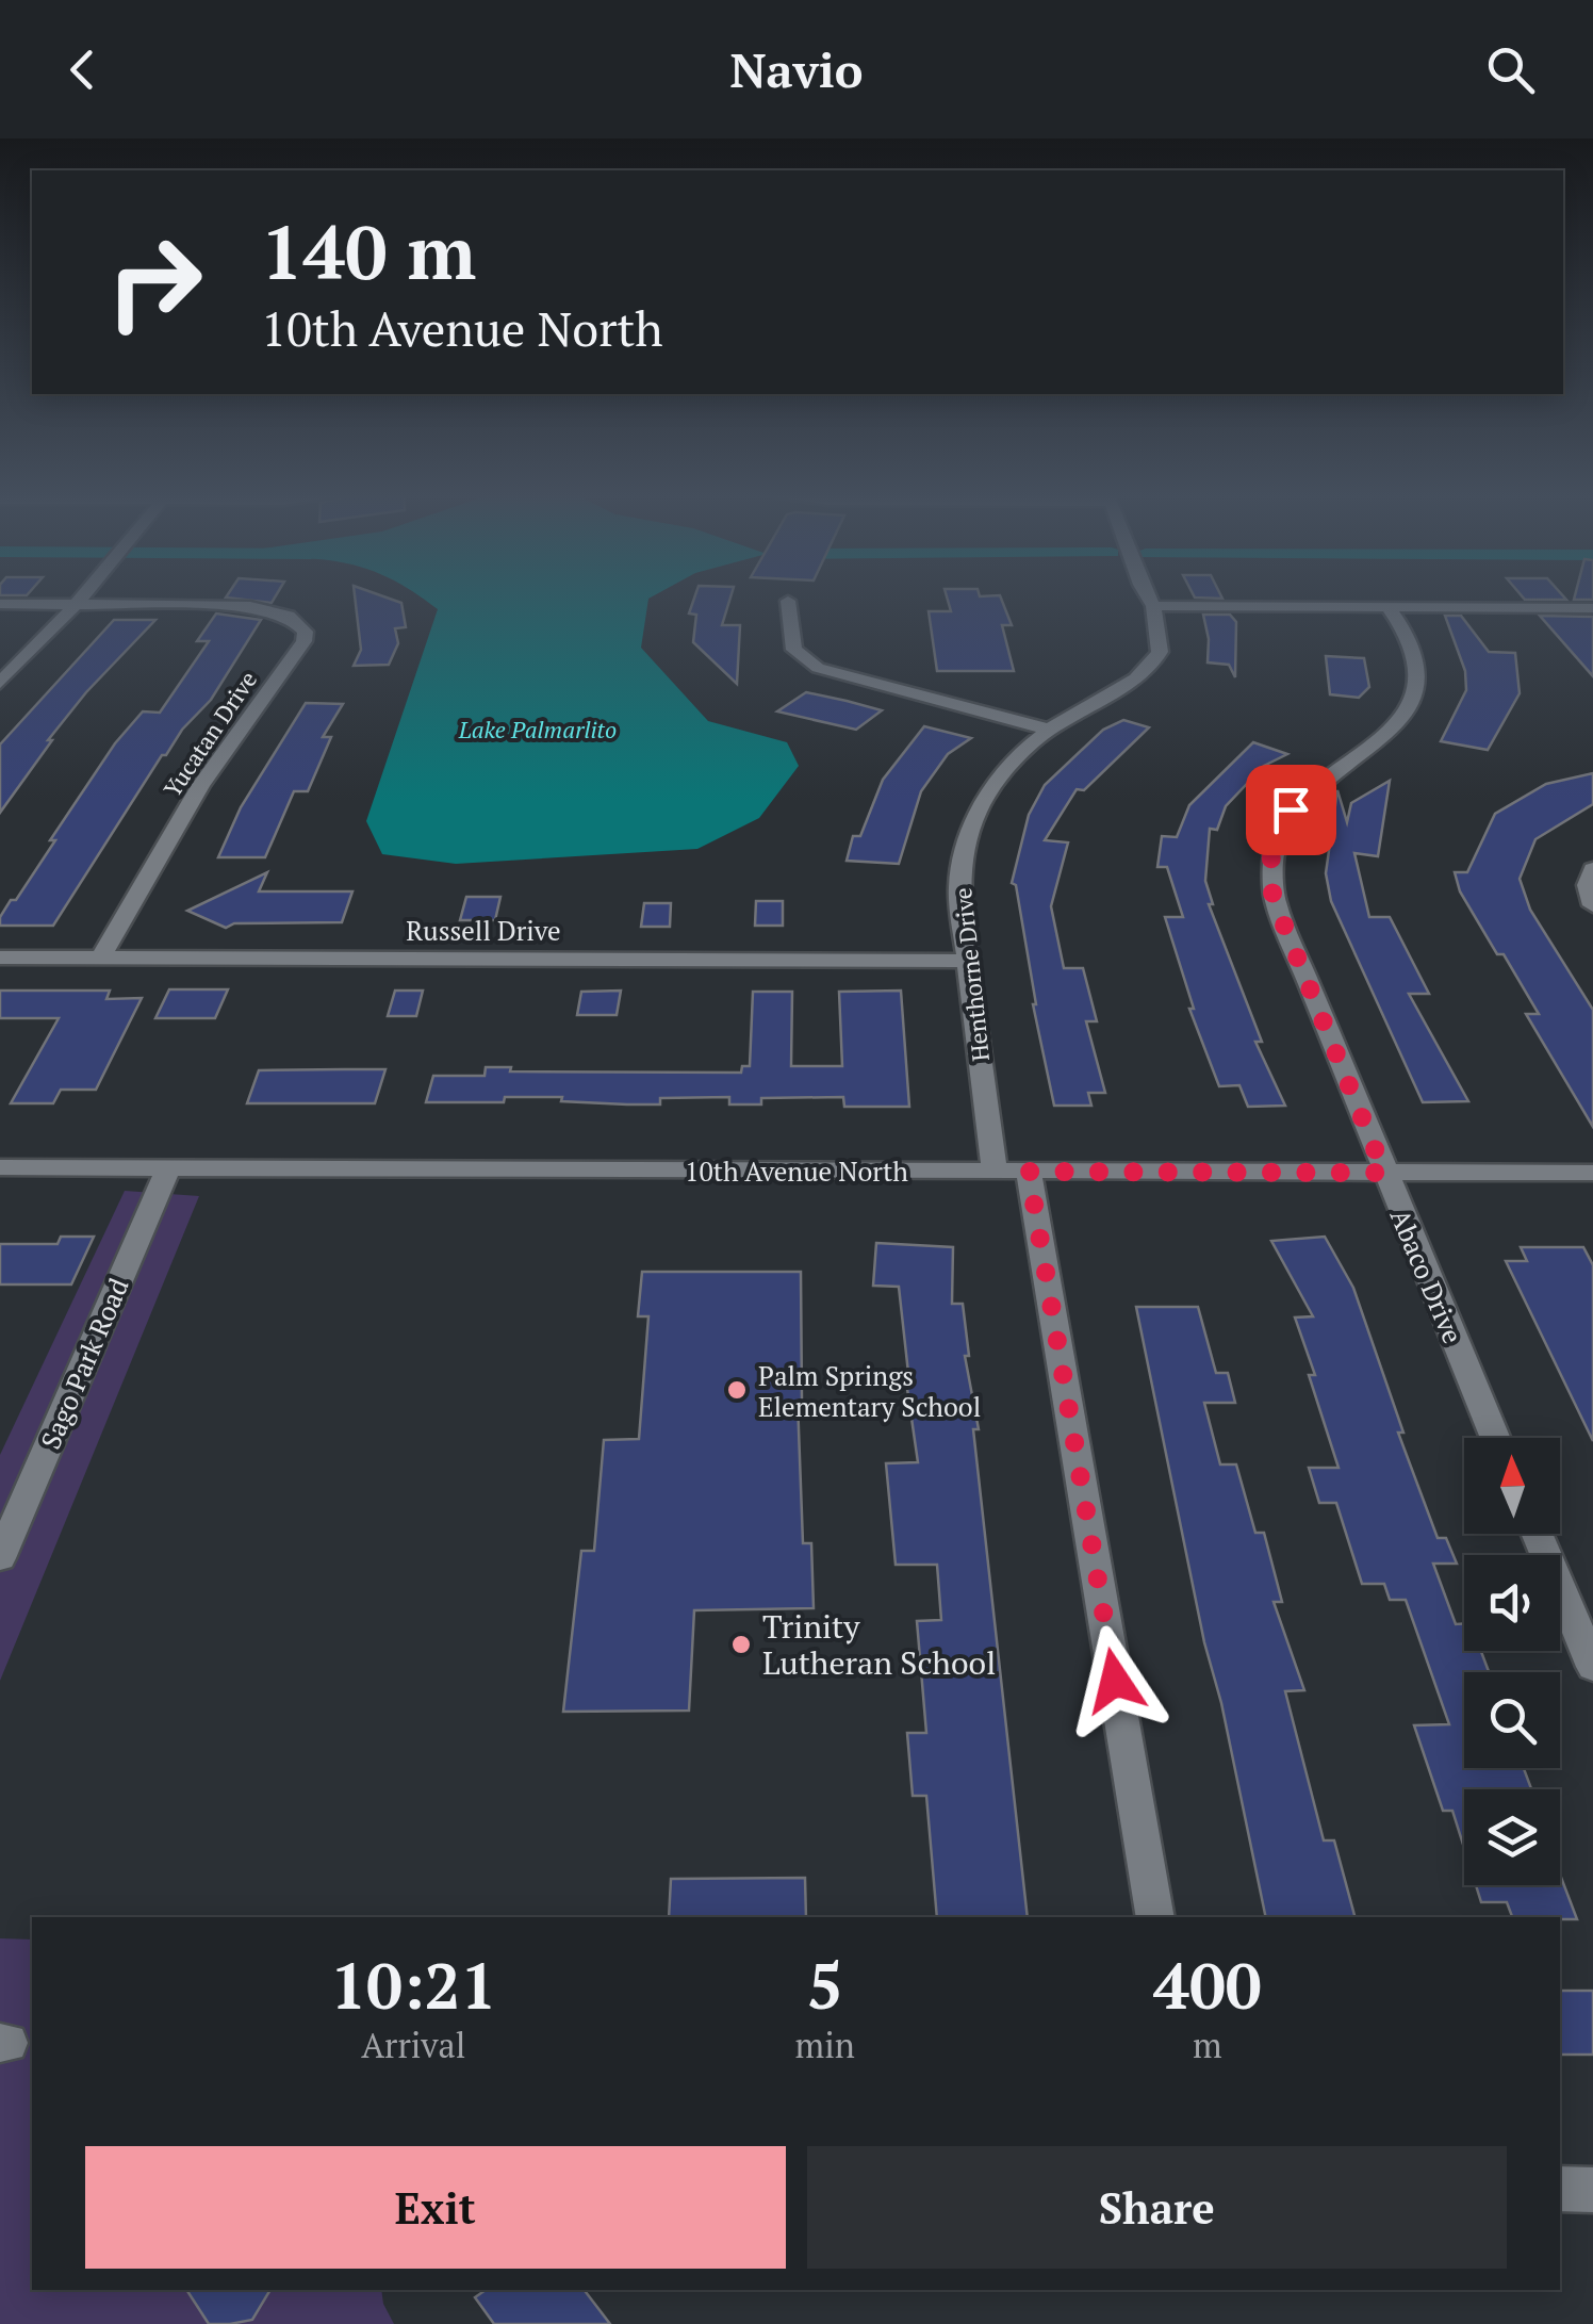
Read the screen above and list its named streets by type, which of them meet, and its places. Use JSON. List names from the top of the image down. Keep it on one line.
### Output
{"streets":{"street":["Yucatan Drive","Russell Drive","Henthorne Drive","10th Avenue North","Abaco Drive","Sago Park Road"]},"crossings":[["Yucatan Drive","Russell Drive"],["Russell Drive","Henthorne Drive"],["Henthorne Drive","10th Avenue North"],["10th Avenue North","Abaco Drive"],["10th Avenue North","Sago Park Road"]],"water":["Lake Palmarlito"],"places":["Palm Springs Elementary School","Trinity Lutheran School"],"north":"top","page":{"header":"Navio","turn":["140 m","10th Avenue North"],"eta":["10:21","Arrival","5","min","400","m"],"buttons":["Exit","Share"]}}
